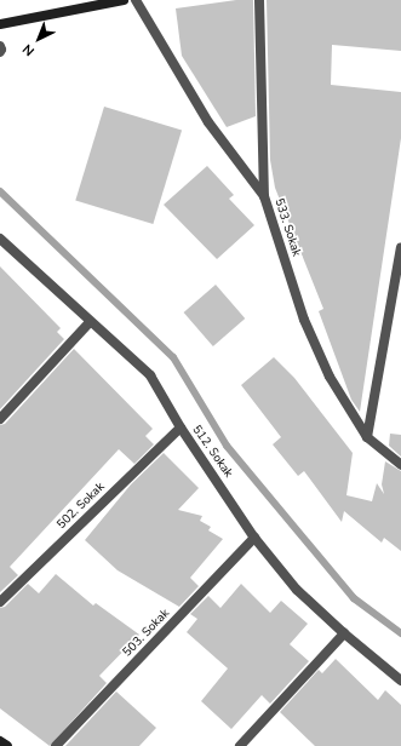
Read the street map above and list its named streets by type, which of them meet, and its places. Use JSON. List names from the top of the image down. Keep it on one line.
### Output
{"streets":{"street":["533. Sokak","512. Sokak","502. Sokak","503. Sokak"]},"crossings":[["512. Sokak","502. Sokak"],["512. Sokak","503. Sokak"]],"north":"bottom left"}
